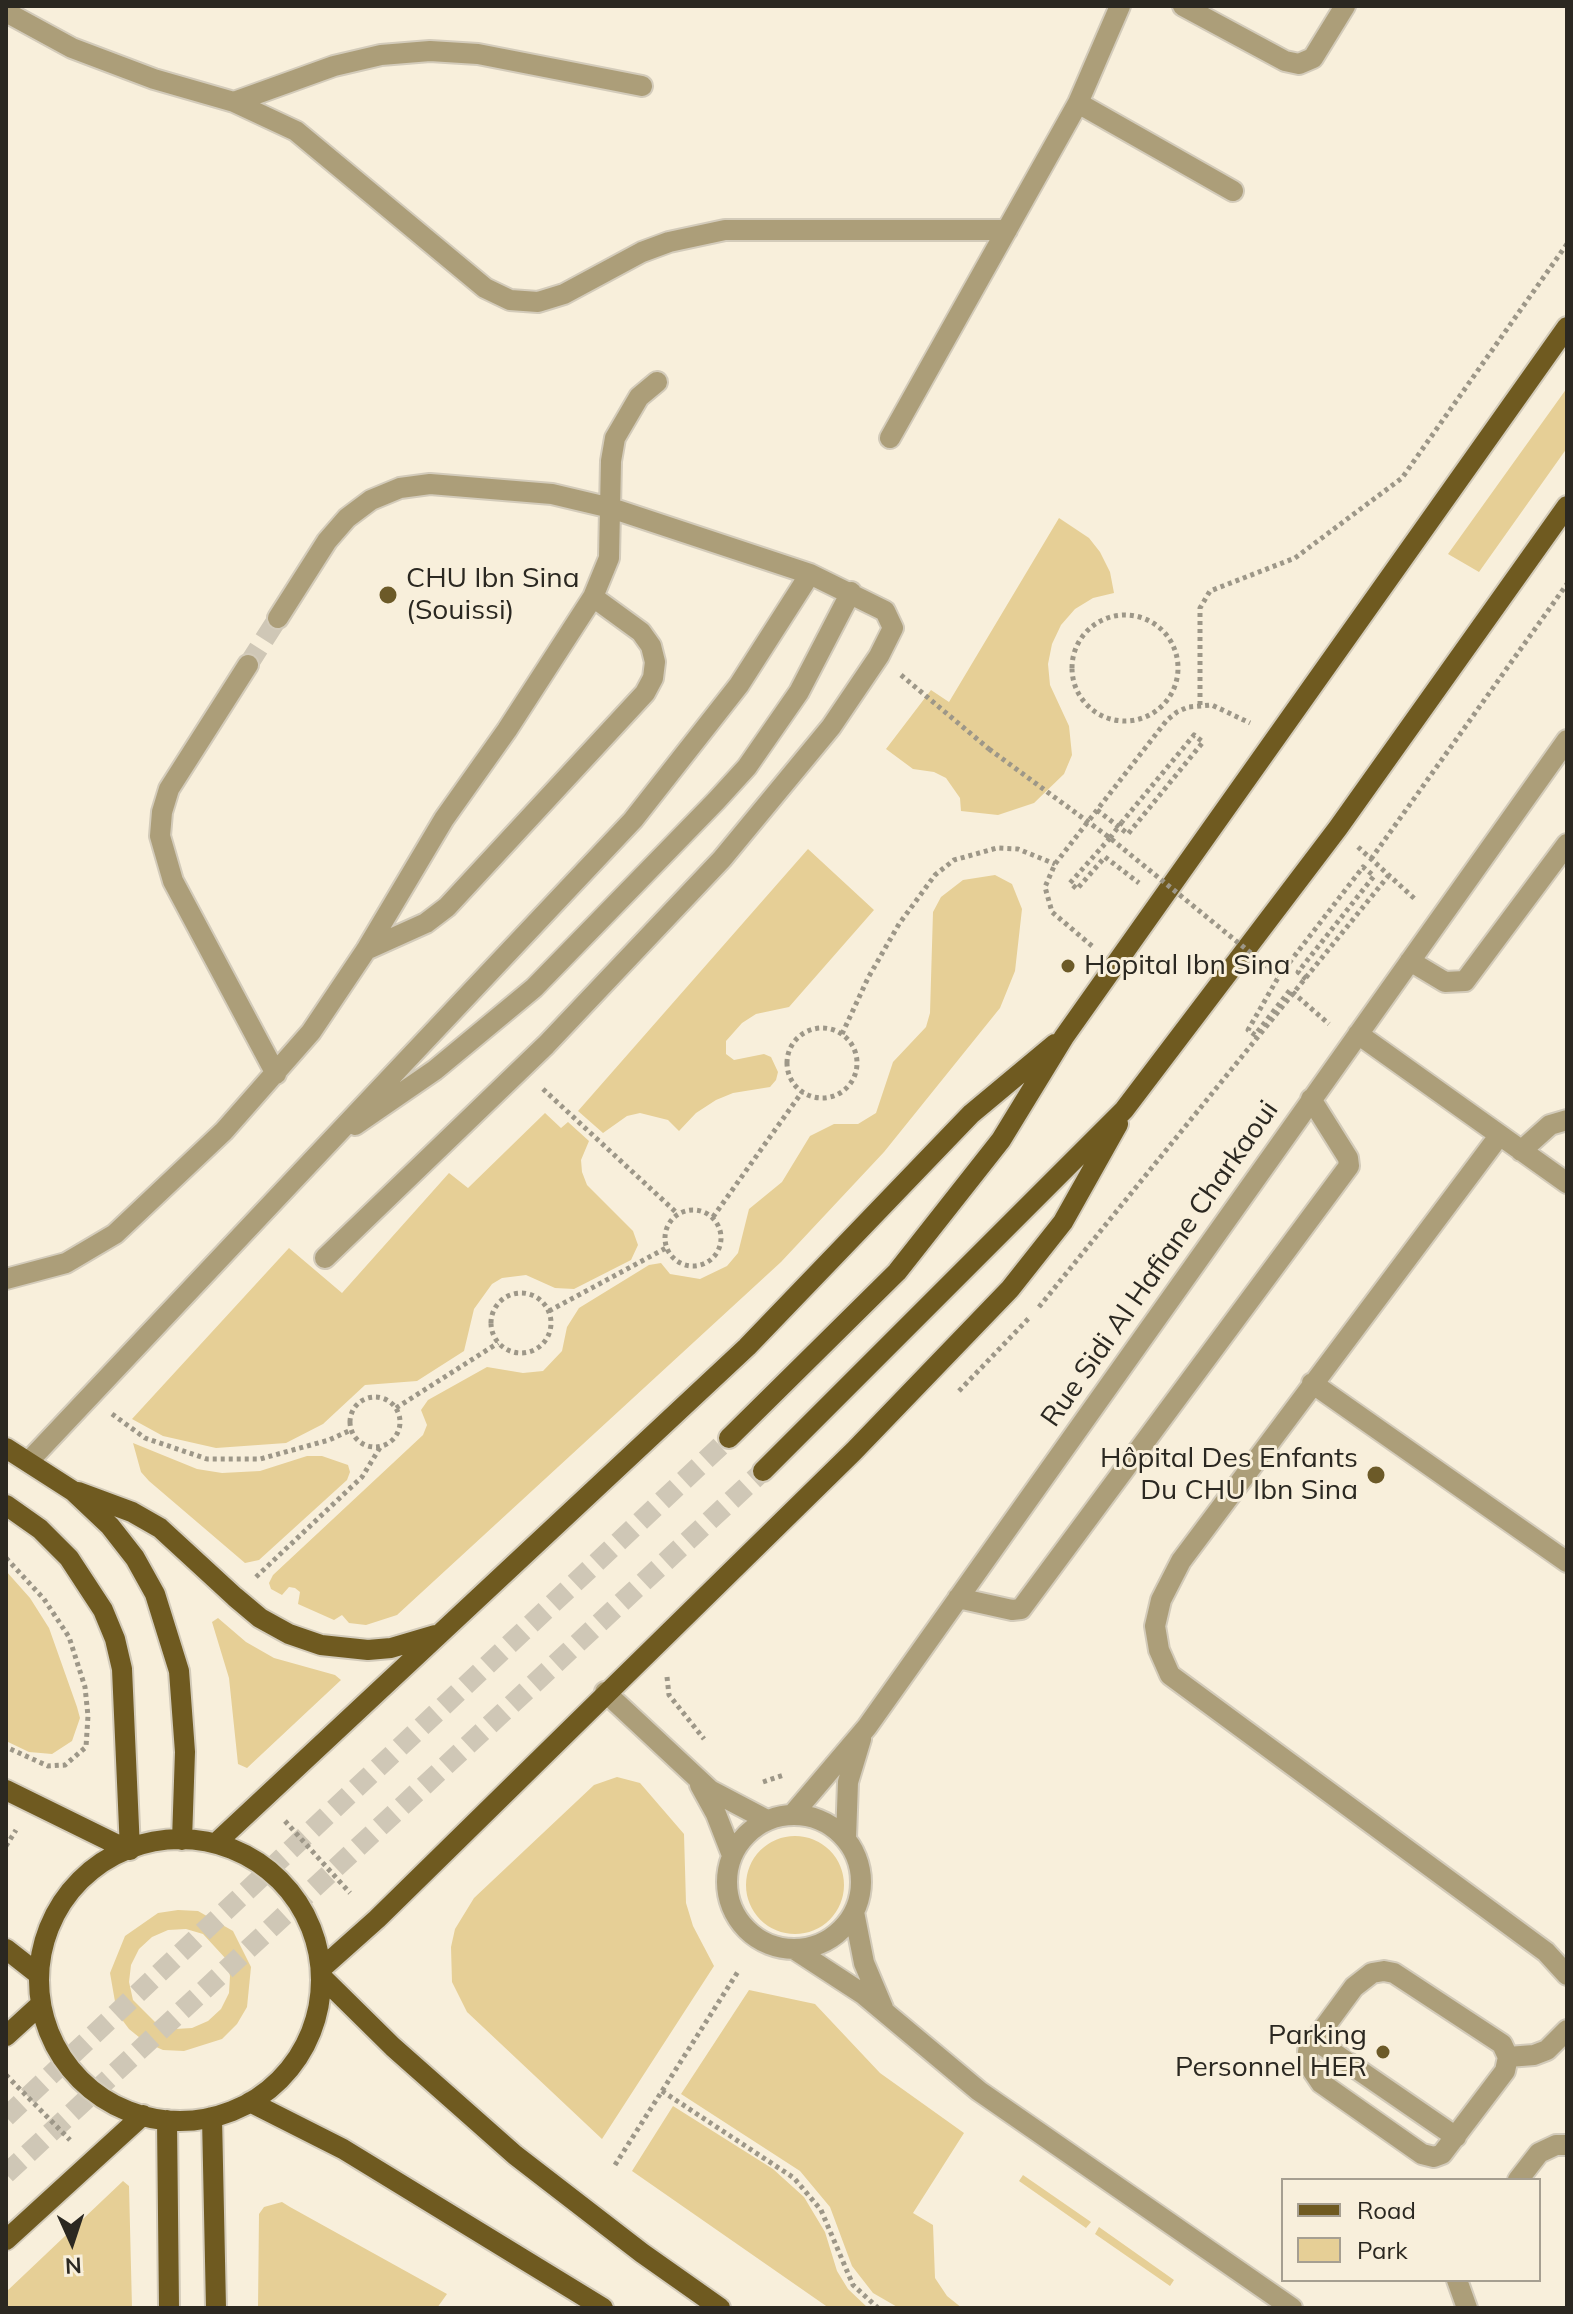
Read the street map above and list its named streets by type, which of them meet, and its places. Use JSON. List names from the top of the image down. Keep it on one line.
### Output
{"streets":{"street":["Rue Sidi Al Hafiane Charkaoui"]},"places":["CHU Ibn Sina (Souissi)","Hopital Ibn Sina","Hôpital Des Enfants Du CHU Ibn Sina","Parking Personnel HER"],"legend":["Road","Park"],"north":"bottom"}
